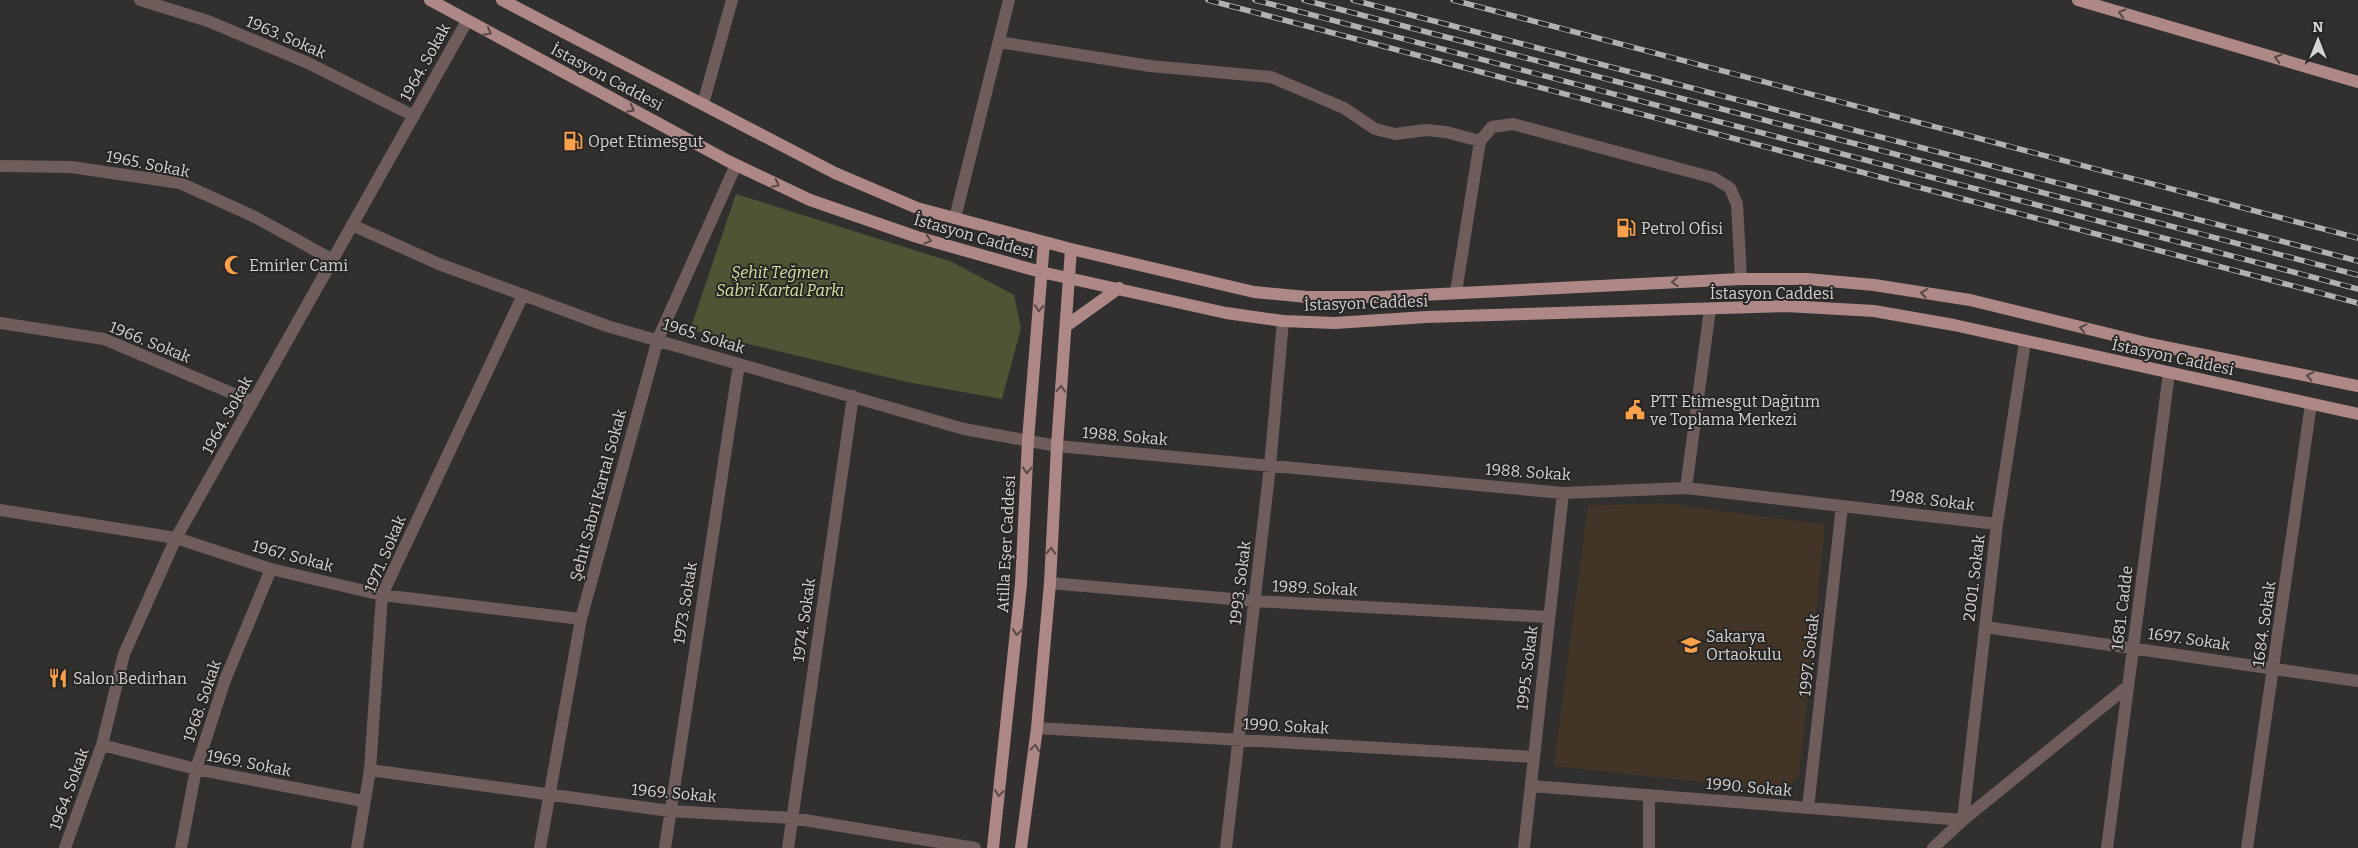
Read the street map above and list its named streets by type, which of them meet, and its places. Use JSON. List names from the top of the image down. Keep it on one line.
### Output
{"streets":{"main road":["İstasyon Caddesi","Atilla Eşer Caddesi"],"street":["1963. Sokak","1964. Sokak","1965. Sokak","1966. Sokak","1988. Sokak","Şehit Sabri Kartal Sokak","1971. Sokak","1967. Sokak","2001. Sokak","1993. Sokak","1989. Sokak","1973. Sokak","1681. Cadde","1974. Sokak","1684. Sokak","1697. Sokak","1997. Sokak","1995. Sokak","1968. Sokak","1990. Sokak","1969. Sokak"]},"crossings":[["1963. Sokak","1964. Sokak"],["1964. Sokak","İstasyon Caddesi"],["1964. Sokak","1965. Sokak"],["1964. Sokak","1966. Sokak"],["1964. Sokak","1967. Sokak"],["1964. Sokak","1969. Sokak"],["İstasyon Caddesi","Şehit Sabri Kartal Sokak"],["İstasyon Caddesi","Atilla Eşer Caddesi"],["İstasyon Caddesi","2001. Sokak"],["İstasyon Caddesi","1993. Sokak"],["İstasyon Caddesi","1681. Cadde"],["İstasyon Caddesi","1684. Sokak"],["1965. Sokak","1988. Sokak"],["1965. Sokak","Şehit Sabri Kartal Sokak"],["1965. Sokak","Atilla Eşer Caddesi"],["1965. Sokak","1971. Sokak"],["1965. Sokak","1973. Sokak"],["1965. Sokak","1974. Sokak"],["1988. Sokak","2001. Sokak"],["1988. Sokak","1993. Sokak"],["1988. Sokak","1997. Sokak"],["1988. Sokak","1995. Sokak"],["Şehit Sabri Kartal Sokak","1967. Sokak"],["Şehit Sabri Kartal Sokak","1969. Sokak"],["1971. Sokak","1967. Sokak"],["1971. Sokak","1969. Sokak"],["1967. Sokak","1968. Sokak"],["2001. Sokak","1697. Sokak"],["2001. Sokak","1990. Sokak"],["1993. Sokak","1989. Sokak"],["1993. Sokak","1990. Sokak"],["1989. Sokak","1995. Sokak"],["1973. Sokak","1969. Sokak"],["1681. Cadde","1697. Sokak"],["1974. Sokak","1969. Sokak"],["1684. Sokak","1697. Sokak"],["1997. Sokak","1990. Sokak"],["1995. Sokak","1990. Sokak"],["1968. Sokak","1969. Sokak"]],"parks":["Şehit Teğmen Sabri Kartal Parkı"],"places":{"fuel station":["Opet Etimesgut","Petrol Ofisi"],"mosque":["Emirler Cami"],"public building":["PTT Etimesgut Dağıtım ve Toplama Merkezi"],"school or university":["Sakarya Ortaokulu"],"restaurant":["Salon Bedirhan"]},"north":"top"}
